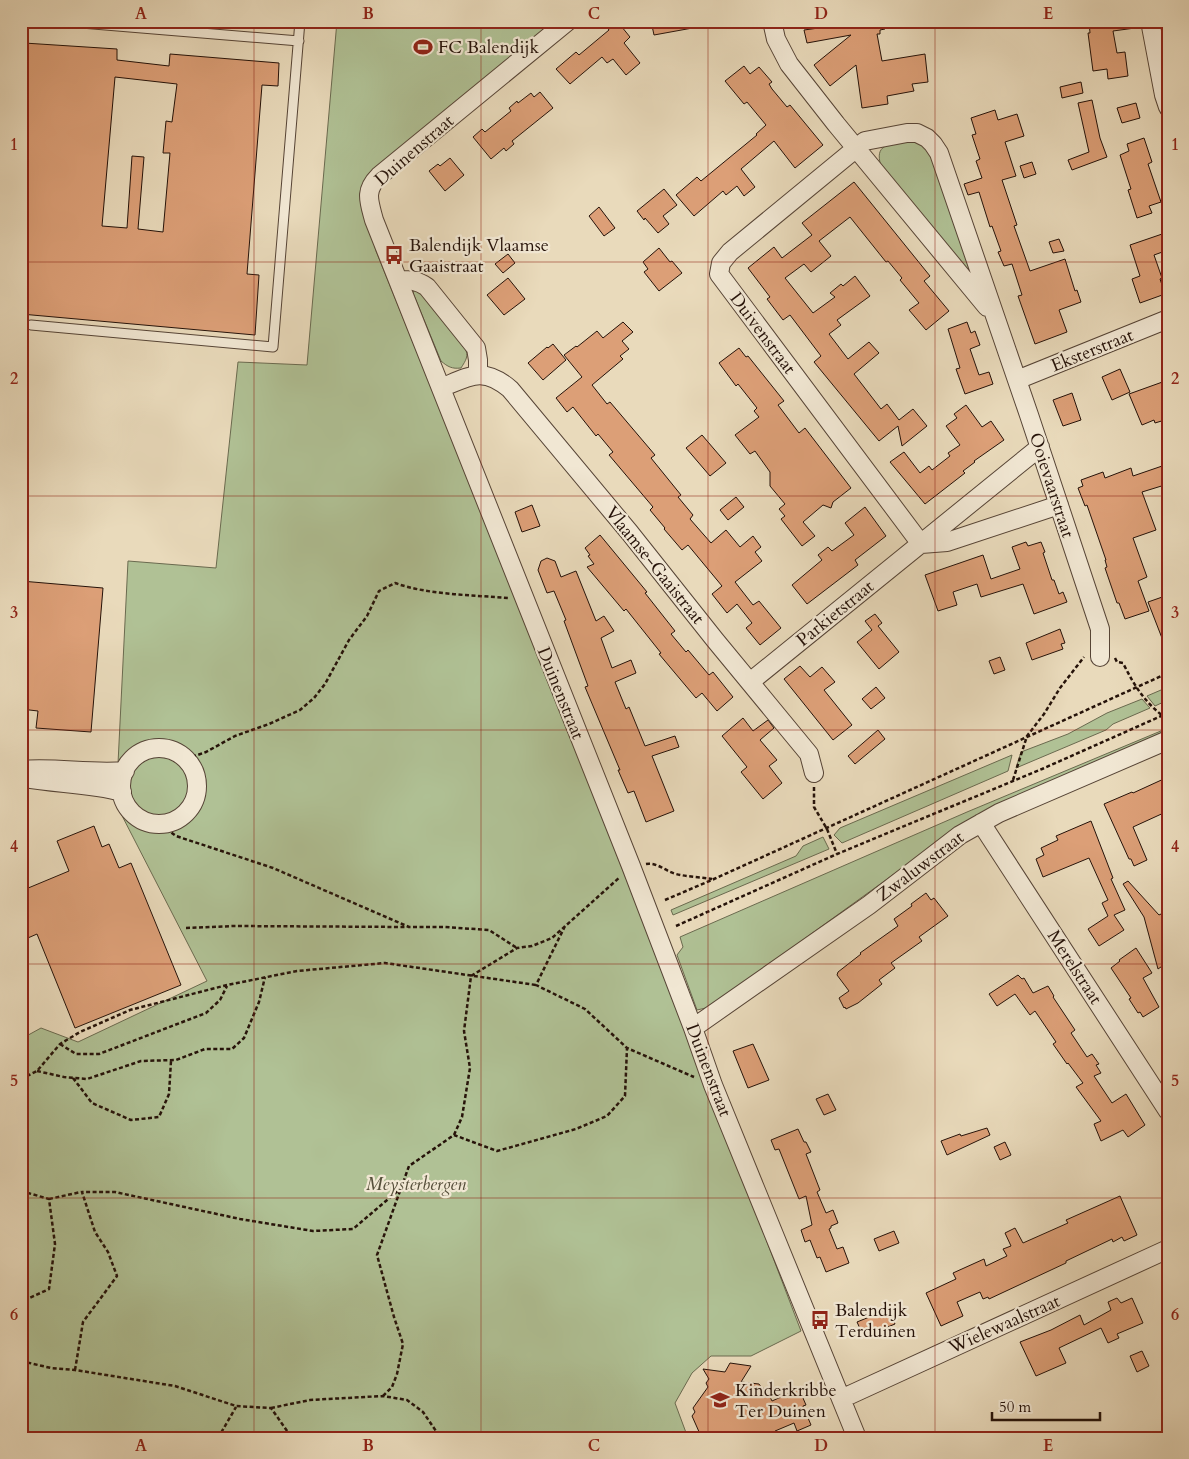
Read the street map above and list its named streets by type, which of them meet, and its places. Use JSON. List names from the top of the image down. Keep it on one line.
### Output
{"streets":{"street":["Duinenstraat","Duivenstraat","Eksterstraat","Ooievaarstraat","Vlaamse-Gaaistraat","Parkietstraat","Zwaluwstraat","Merelstraat","Wielewaalstraat"]},"crossings":[["Duinenstraat","Zwaluwstraat"],["Duinenstraat","Wielewaalstraat"],["Duivenstraat","Ooievaarstraat"],["Duivenstraat","Parkietstraat"],["Eksterstraat","Ooievaarstraat"],["Ooievaarstraat","Parkietstraat"],["Vlaamse-Gaaistraat","Parkietstraat"],["Zwaluwstraat","Merelstraat"]],"parks":["Meysterbergen"],"places":{"sports":["FC Balendijk"],"bus stop":["Balendijk Vlaamse Gaaistraat","Balendijk Terduinen"],"school or university":["Kinderkribbe Ter Duinen"]},"scale_bar":"50 m","grid":{"columns":["A","B","C","D","E"],"rows":["1","2","3","4","5","6"]}}
